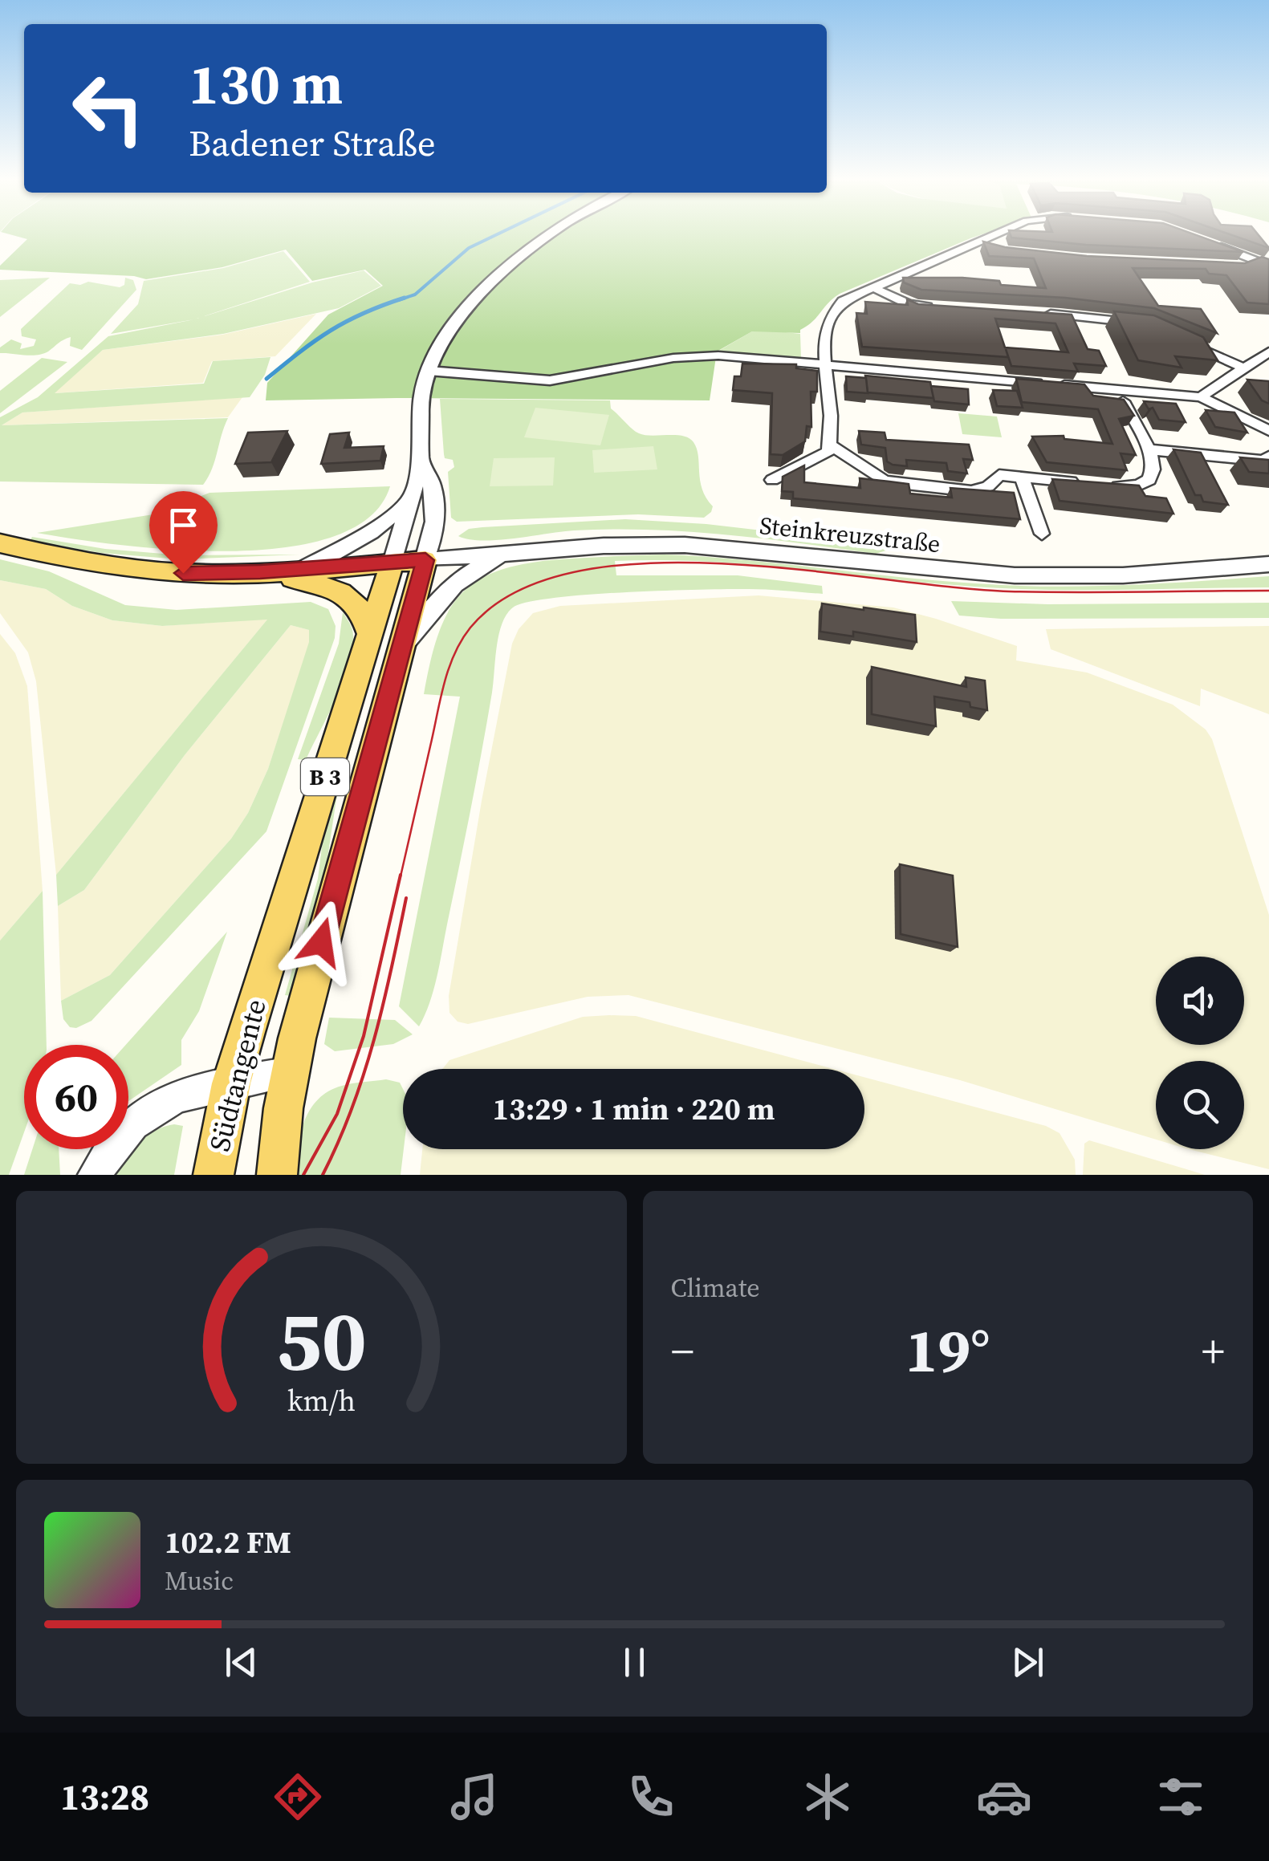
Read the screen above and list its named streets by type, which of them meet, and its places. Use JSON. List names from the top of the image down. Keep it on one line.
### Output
{"streets":{"main road":["B 3","Südtangente"],"street":["Steinkreuzstraße"]},"crossings":[["Steinkreuzstraße","Südtangente"]],"page":{"turn":["130 m","Badener Straße"],"limit":"60","trip":"13:29 · 1 min · 220 m","tile":"Climate","heat":["−","19°","+"],"song":["102.2 FM","Music"],"tabs":"13:28","gauge":["50","km/h"]}}
